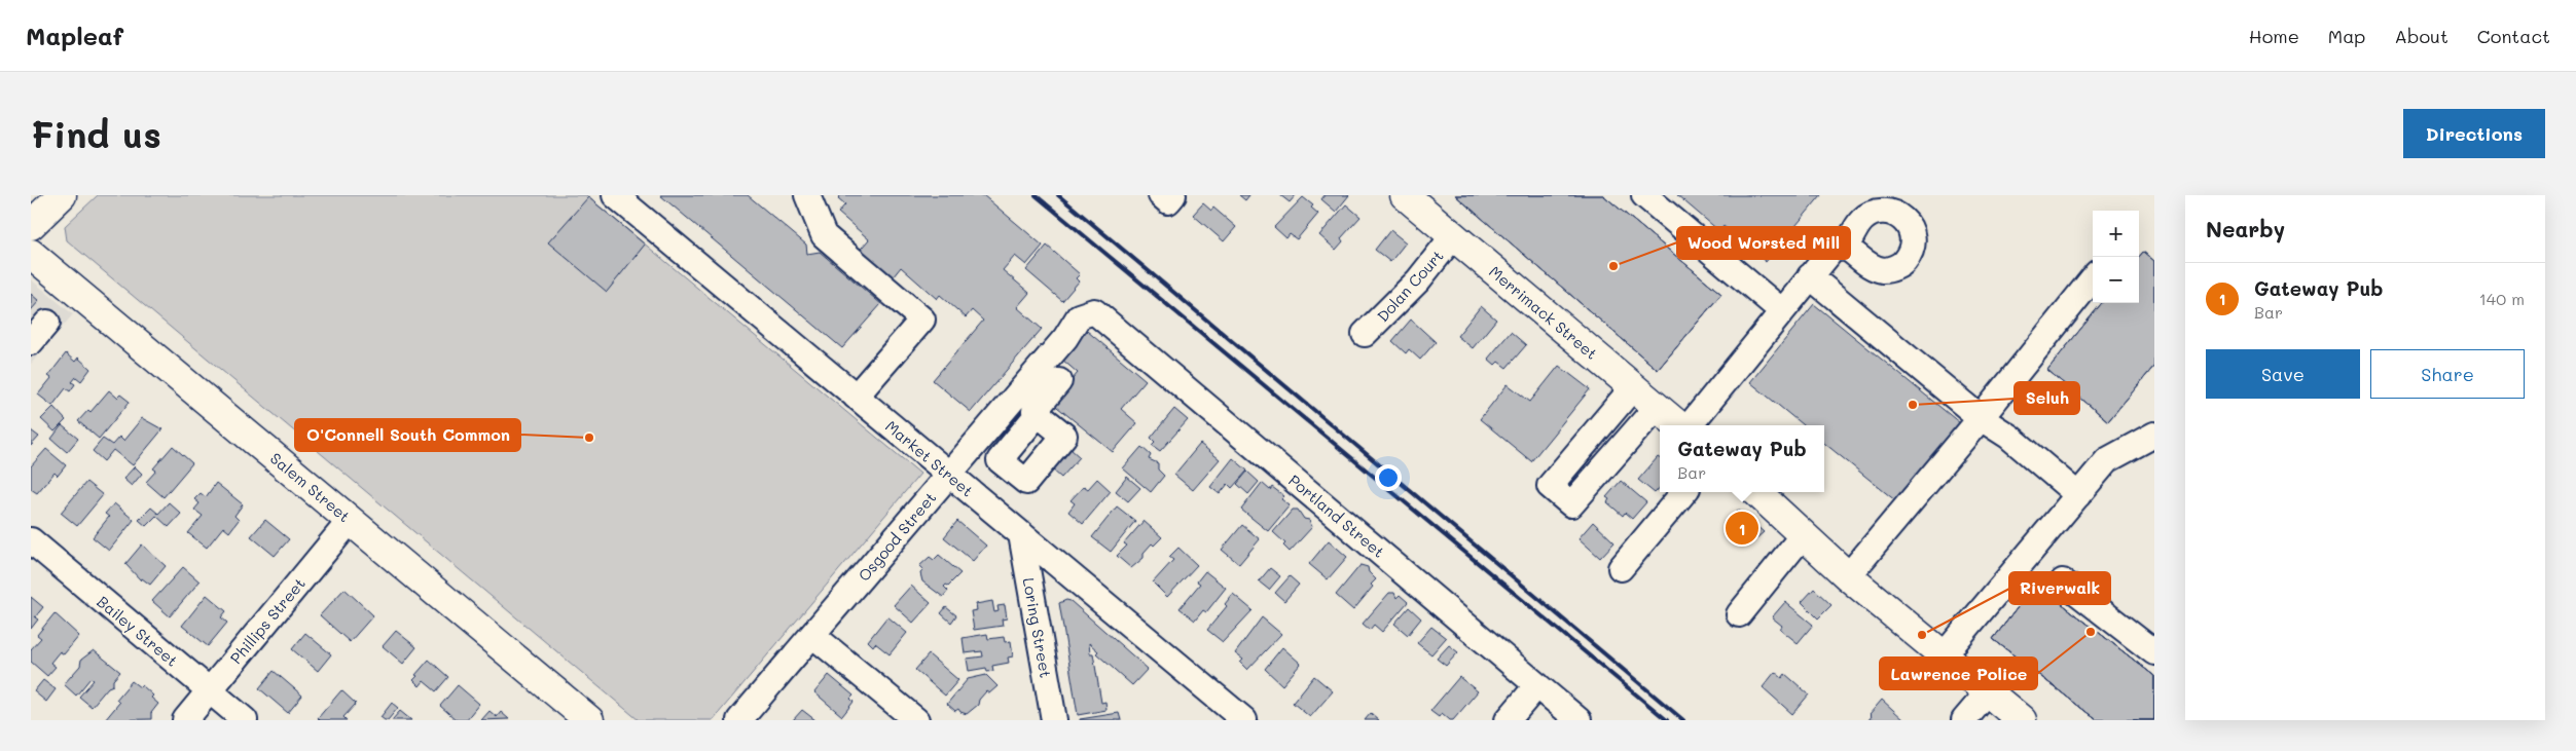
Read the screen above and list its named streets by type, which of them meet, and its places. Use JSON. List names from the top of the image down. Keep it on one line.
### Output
{"streets":{"main road":["Merrimack Street","Salem Street"],"street":["Dolan Court","Market Street","Portland Street","Osgood Street","Phillips Street","Loring Street","Bailey Street"]},"crossings":[["Dolan Court","Merrimack Street"],["Market Street","Osgood Street"],["Market Street","Loring Street"],["Salem Street","Phillips Street"],["Portland Street","Osgood Street"],["Phillips Street","Bailey Street"]],"places":["Wood Worsted Mill","Seluh","O'Connell South Common","Lawrence Police","Riverwalk"],"page":{"header":"Mapleaf","nav":["Home","Map","About","Contact"],"buttons":["Directions",["Save","Share"]],"title":"Find us","heading":"Nearby","map_buttons":["+","−"],"list":[{"mark":"1","name":"Gateway Pub","note":"Bar","value":"140 m"}],"popup":["Gateway Pub","Bar"],"pins":"1"}}
